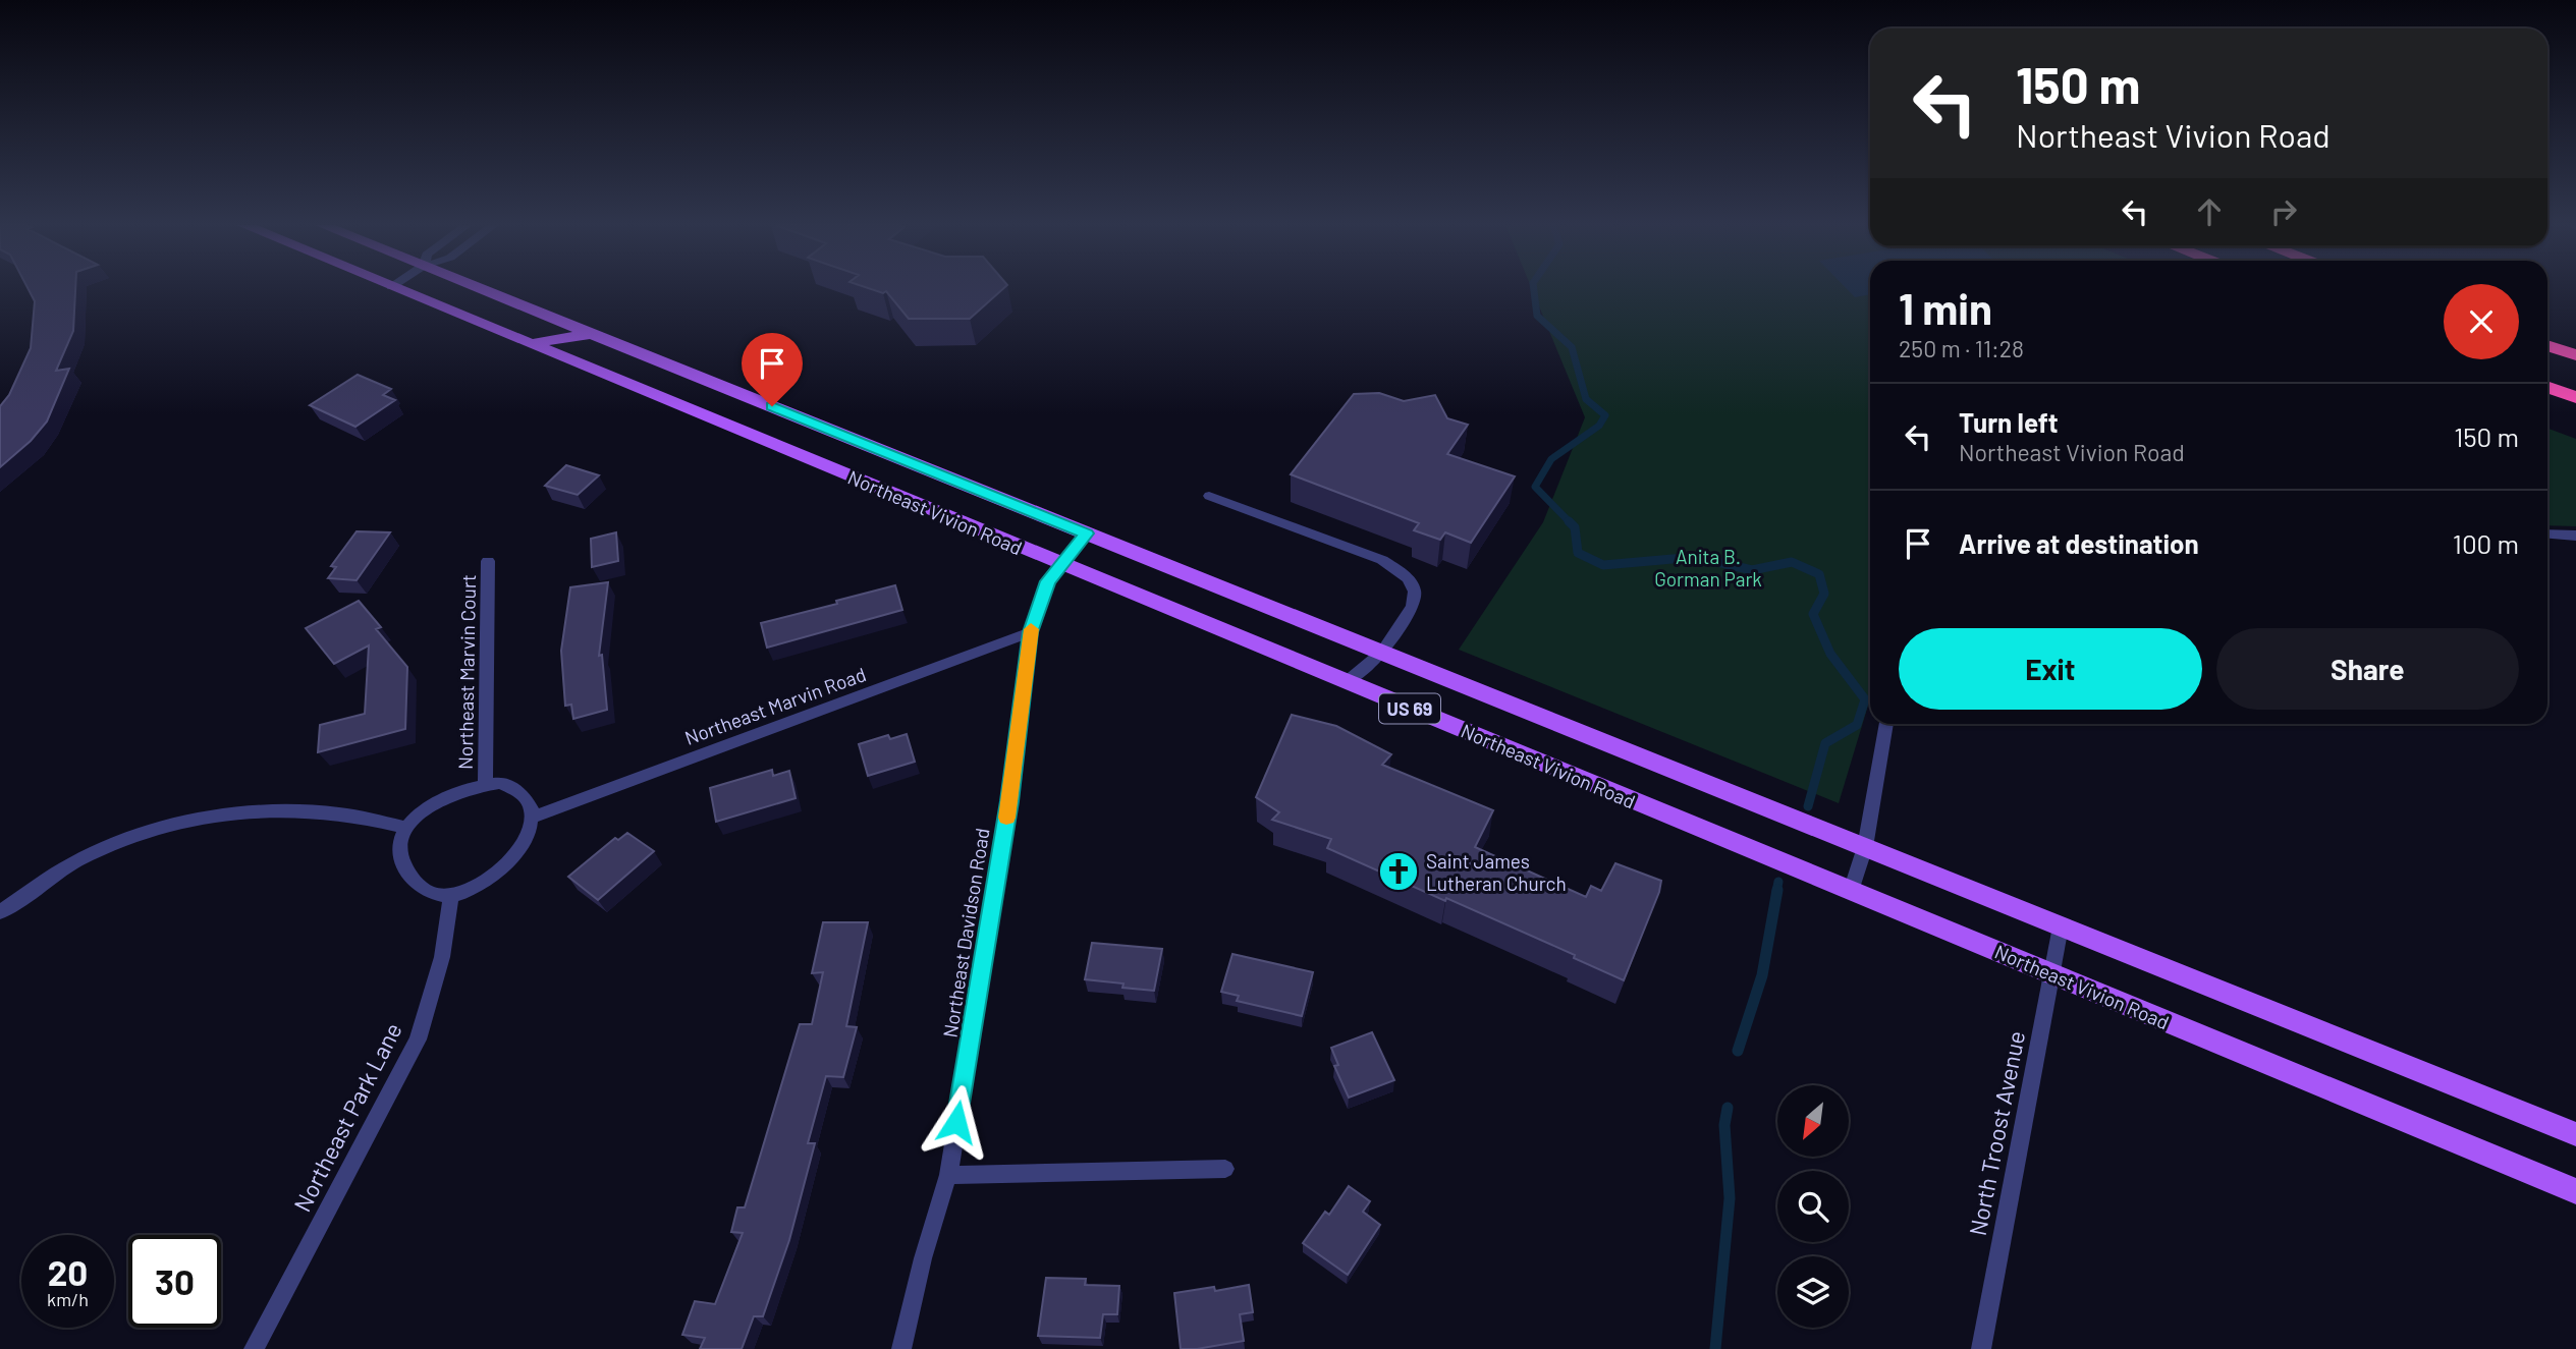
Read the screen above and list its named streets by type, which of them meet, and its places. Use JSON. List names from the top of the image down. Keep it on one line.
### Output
{"streets":{"main road":["Northeast Vivion Road","US 69"],"street":["Northeast Marvin Court","Northeast Marvin Road","Northeast Davidson Road","Northeast Park Lane","North Troost Avenue"]},"crossings":[["Northeast Vivion Road","Northeast Davidson Road"],["Northeast Vivion Road","North Troost Avenue"],["Northeast Marvin Court","Northeast Marvin Road"],["Northeast Marvin Court","Northeast Park Lane"],["Northeast Marvin Road","Northeast Davidson Road"],["Northeast Marvin Road","Northeast Park Lane"]],"parks":["Anita B. Gorman Park"],"places":{"church":["Saint James Lutheran Church"]},"north":"bottom left","page":{"turn":["150 m","Northeast Vivion Road"],"heading":["1 min","250 m · 11:28"],"list":[{"name":"Turn left","note":"Northeast Vivion Road","value":"150 m"},{"name":"Arrive at destination","value":"100 m"}],"buttons":["Exit","Share"],"speed":"20 km/h","limit":"30"}}
